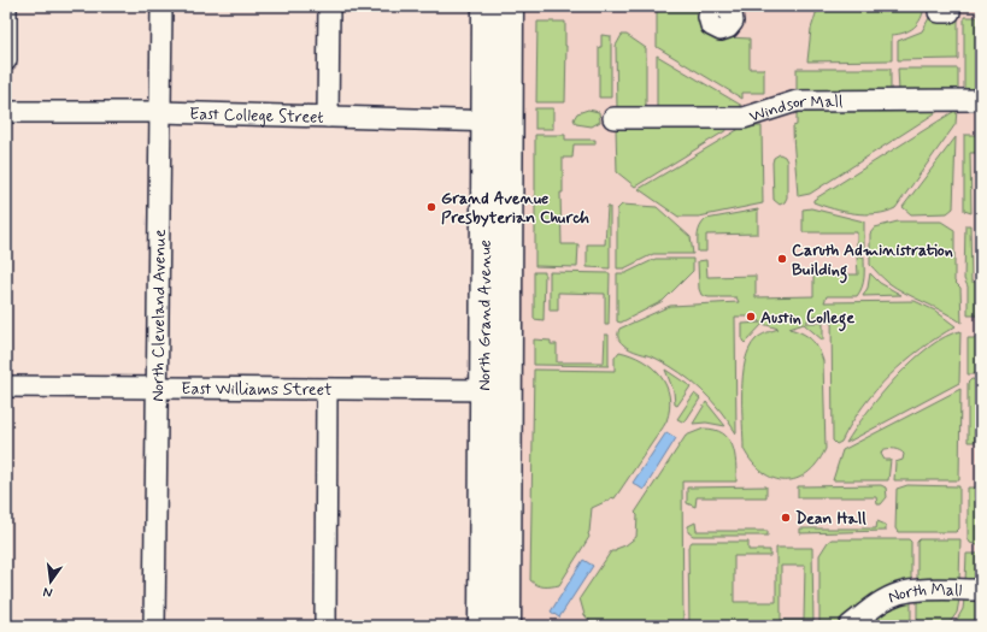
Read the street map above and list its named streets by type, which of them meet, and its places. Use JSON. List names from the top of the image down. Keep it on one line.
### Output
{"streets":{"main road":["North Grand Avenue"],"street":["Windsor Mall","East College Street","North Cleveland Avenue","East Williams Street","North Mall"]},"crossings":[["East College Street","North Grand Avenue"],["East College Street","North Cleveland Avenue"],["North Grand Avenue","East Williams Street"],["North Cleveland Avenue","East Williams Street"]],"places":["Grand Avenue Presbyterian Church","Caruth Administration Building","Austin College","Dean Hall"],"north":"bottom"}
